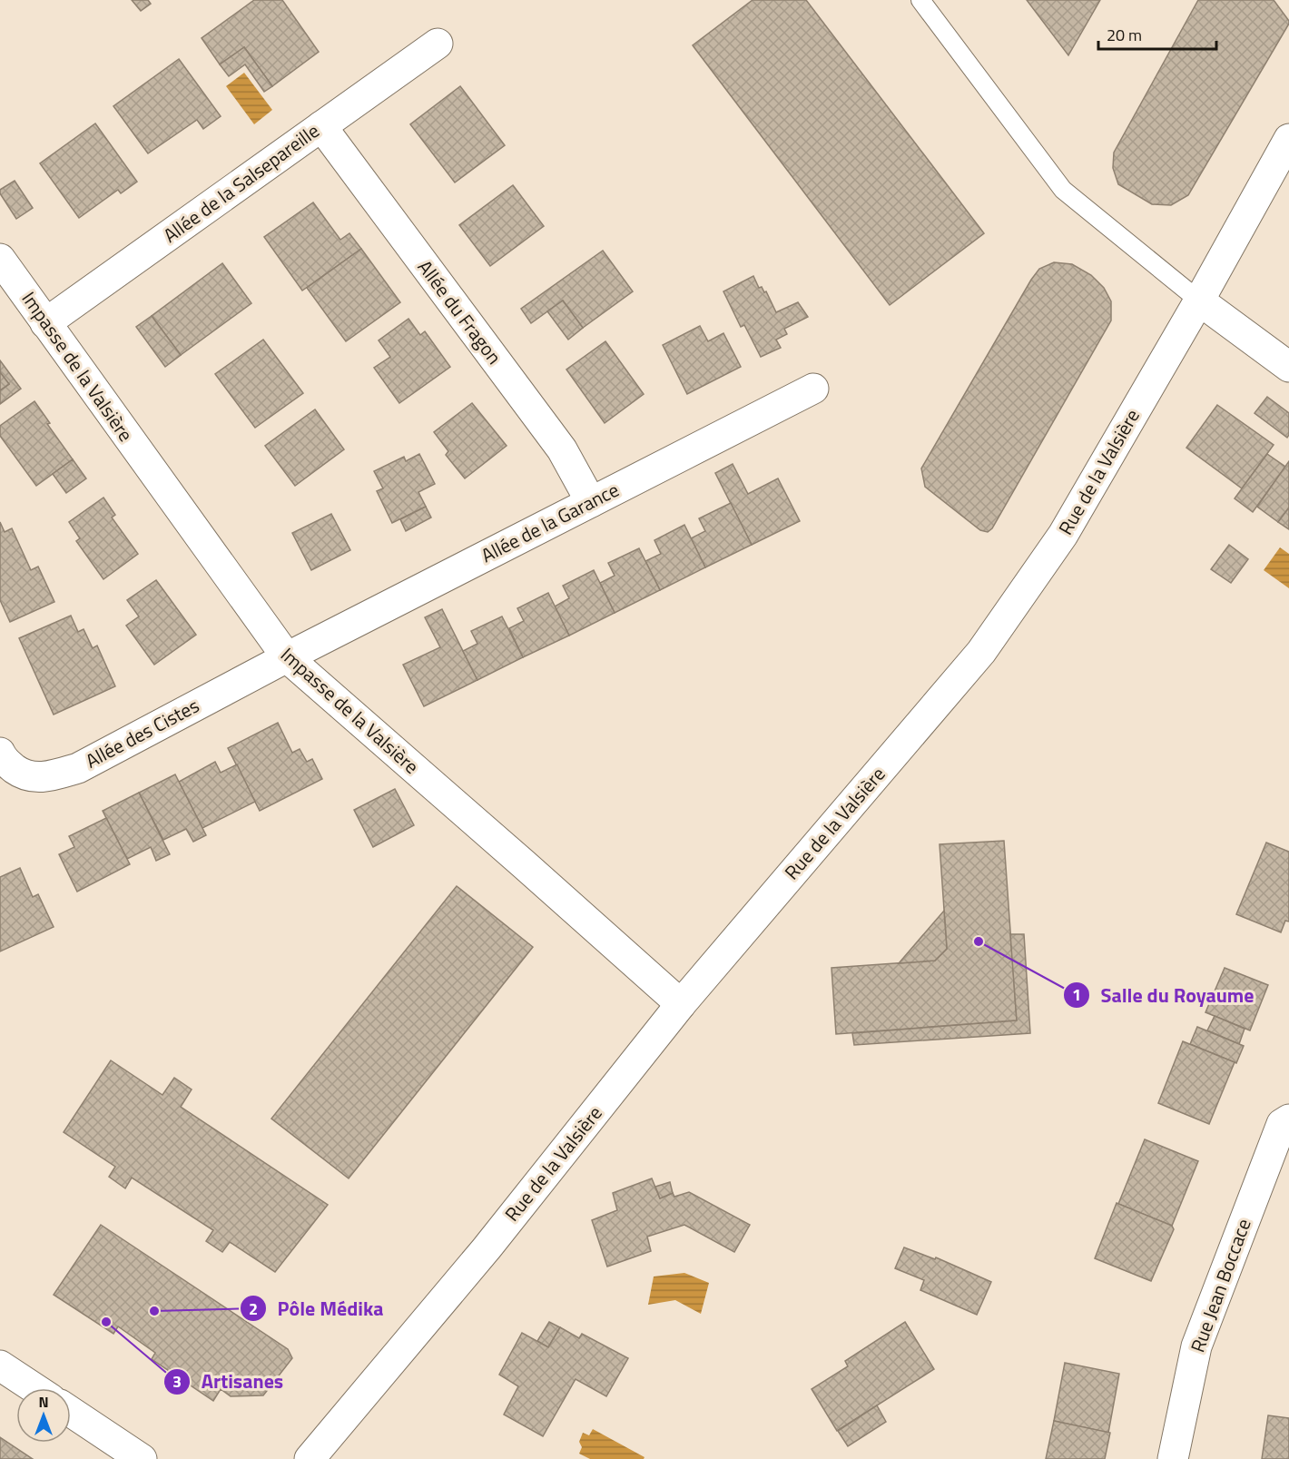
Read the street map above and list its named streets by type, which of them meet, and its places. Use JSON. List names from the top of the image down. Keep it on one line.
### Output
{"streets":{"street":["Allée de la Salsepareille","Allée du Fragon","Impasse de la Valsière","Rue de la Valsière","Allée de la Garance","Allée des Cistes","Rue Jean Boccace"]},"crossings":[["Allée de la Salsepareille","Allée du Fragon"],["Allée de la Salsepareille","Impasse de la Valsière"],["Allée du Fragon","Allée de la Garance"],["Impasse de la Valsière","Rue de la Valsière"],["Impasse de la Valsière","Allée de la Garance"],["Impasse de la Valsière","Allée des Cistes"],["Allée de la Garance","Allée des Cistes"]],"places":["Salle du Royaume","Pôle Médika","Artisanes"],"scale_bar":"20 m","north":"top"}
